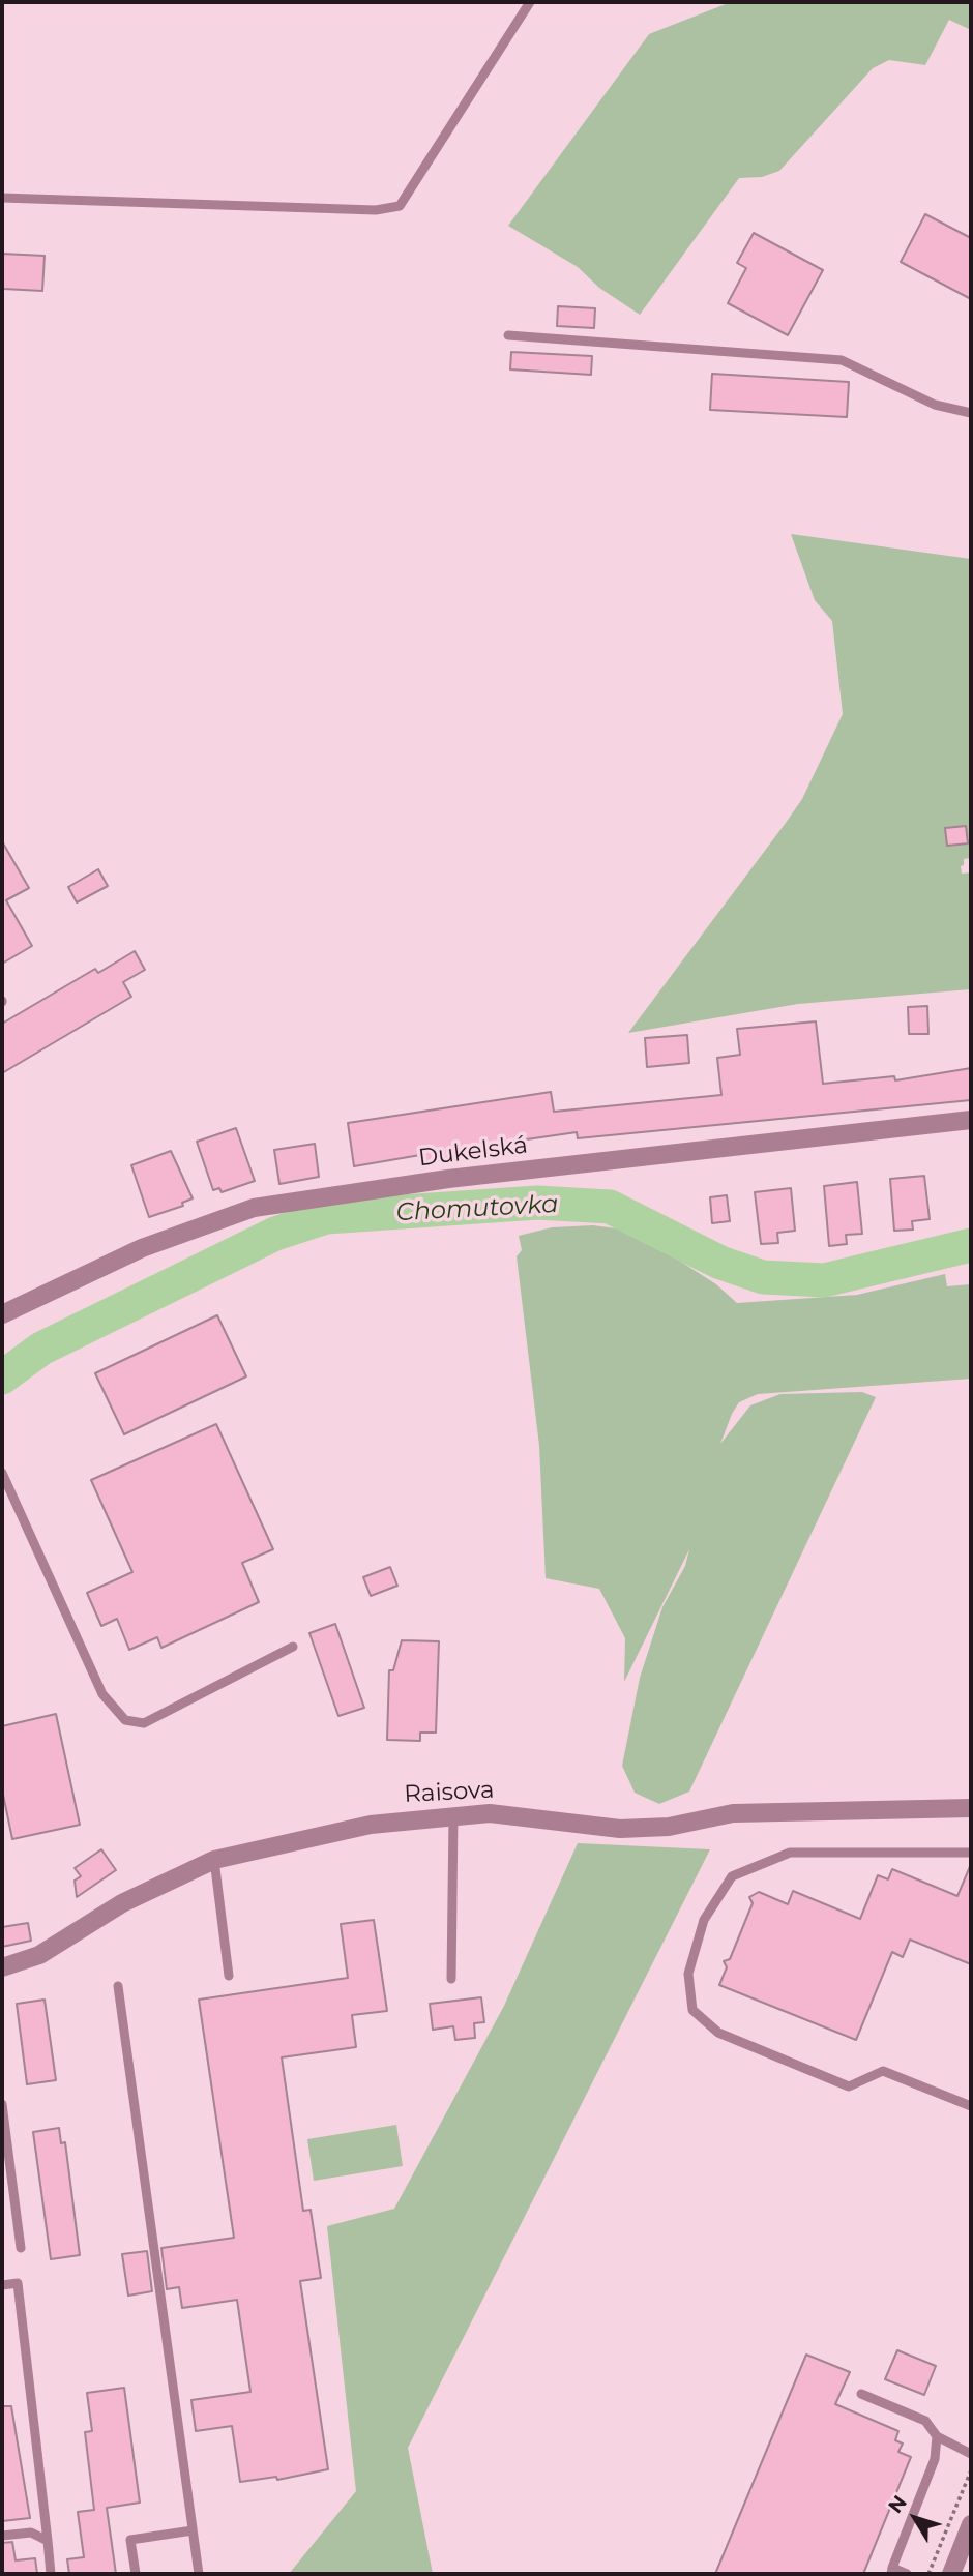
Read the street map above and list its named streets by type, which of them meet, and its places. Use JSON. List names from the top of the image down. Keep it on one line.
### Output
{"streets":{"street":["Dukelská","Raisova"]},"water":["Chomutovka"],"north":"top left"}
